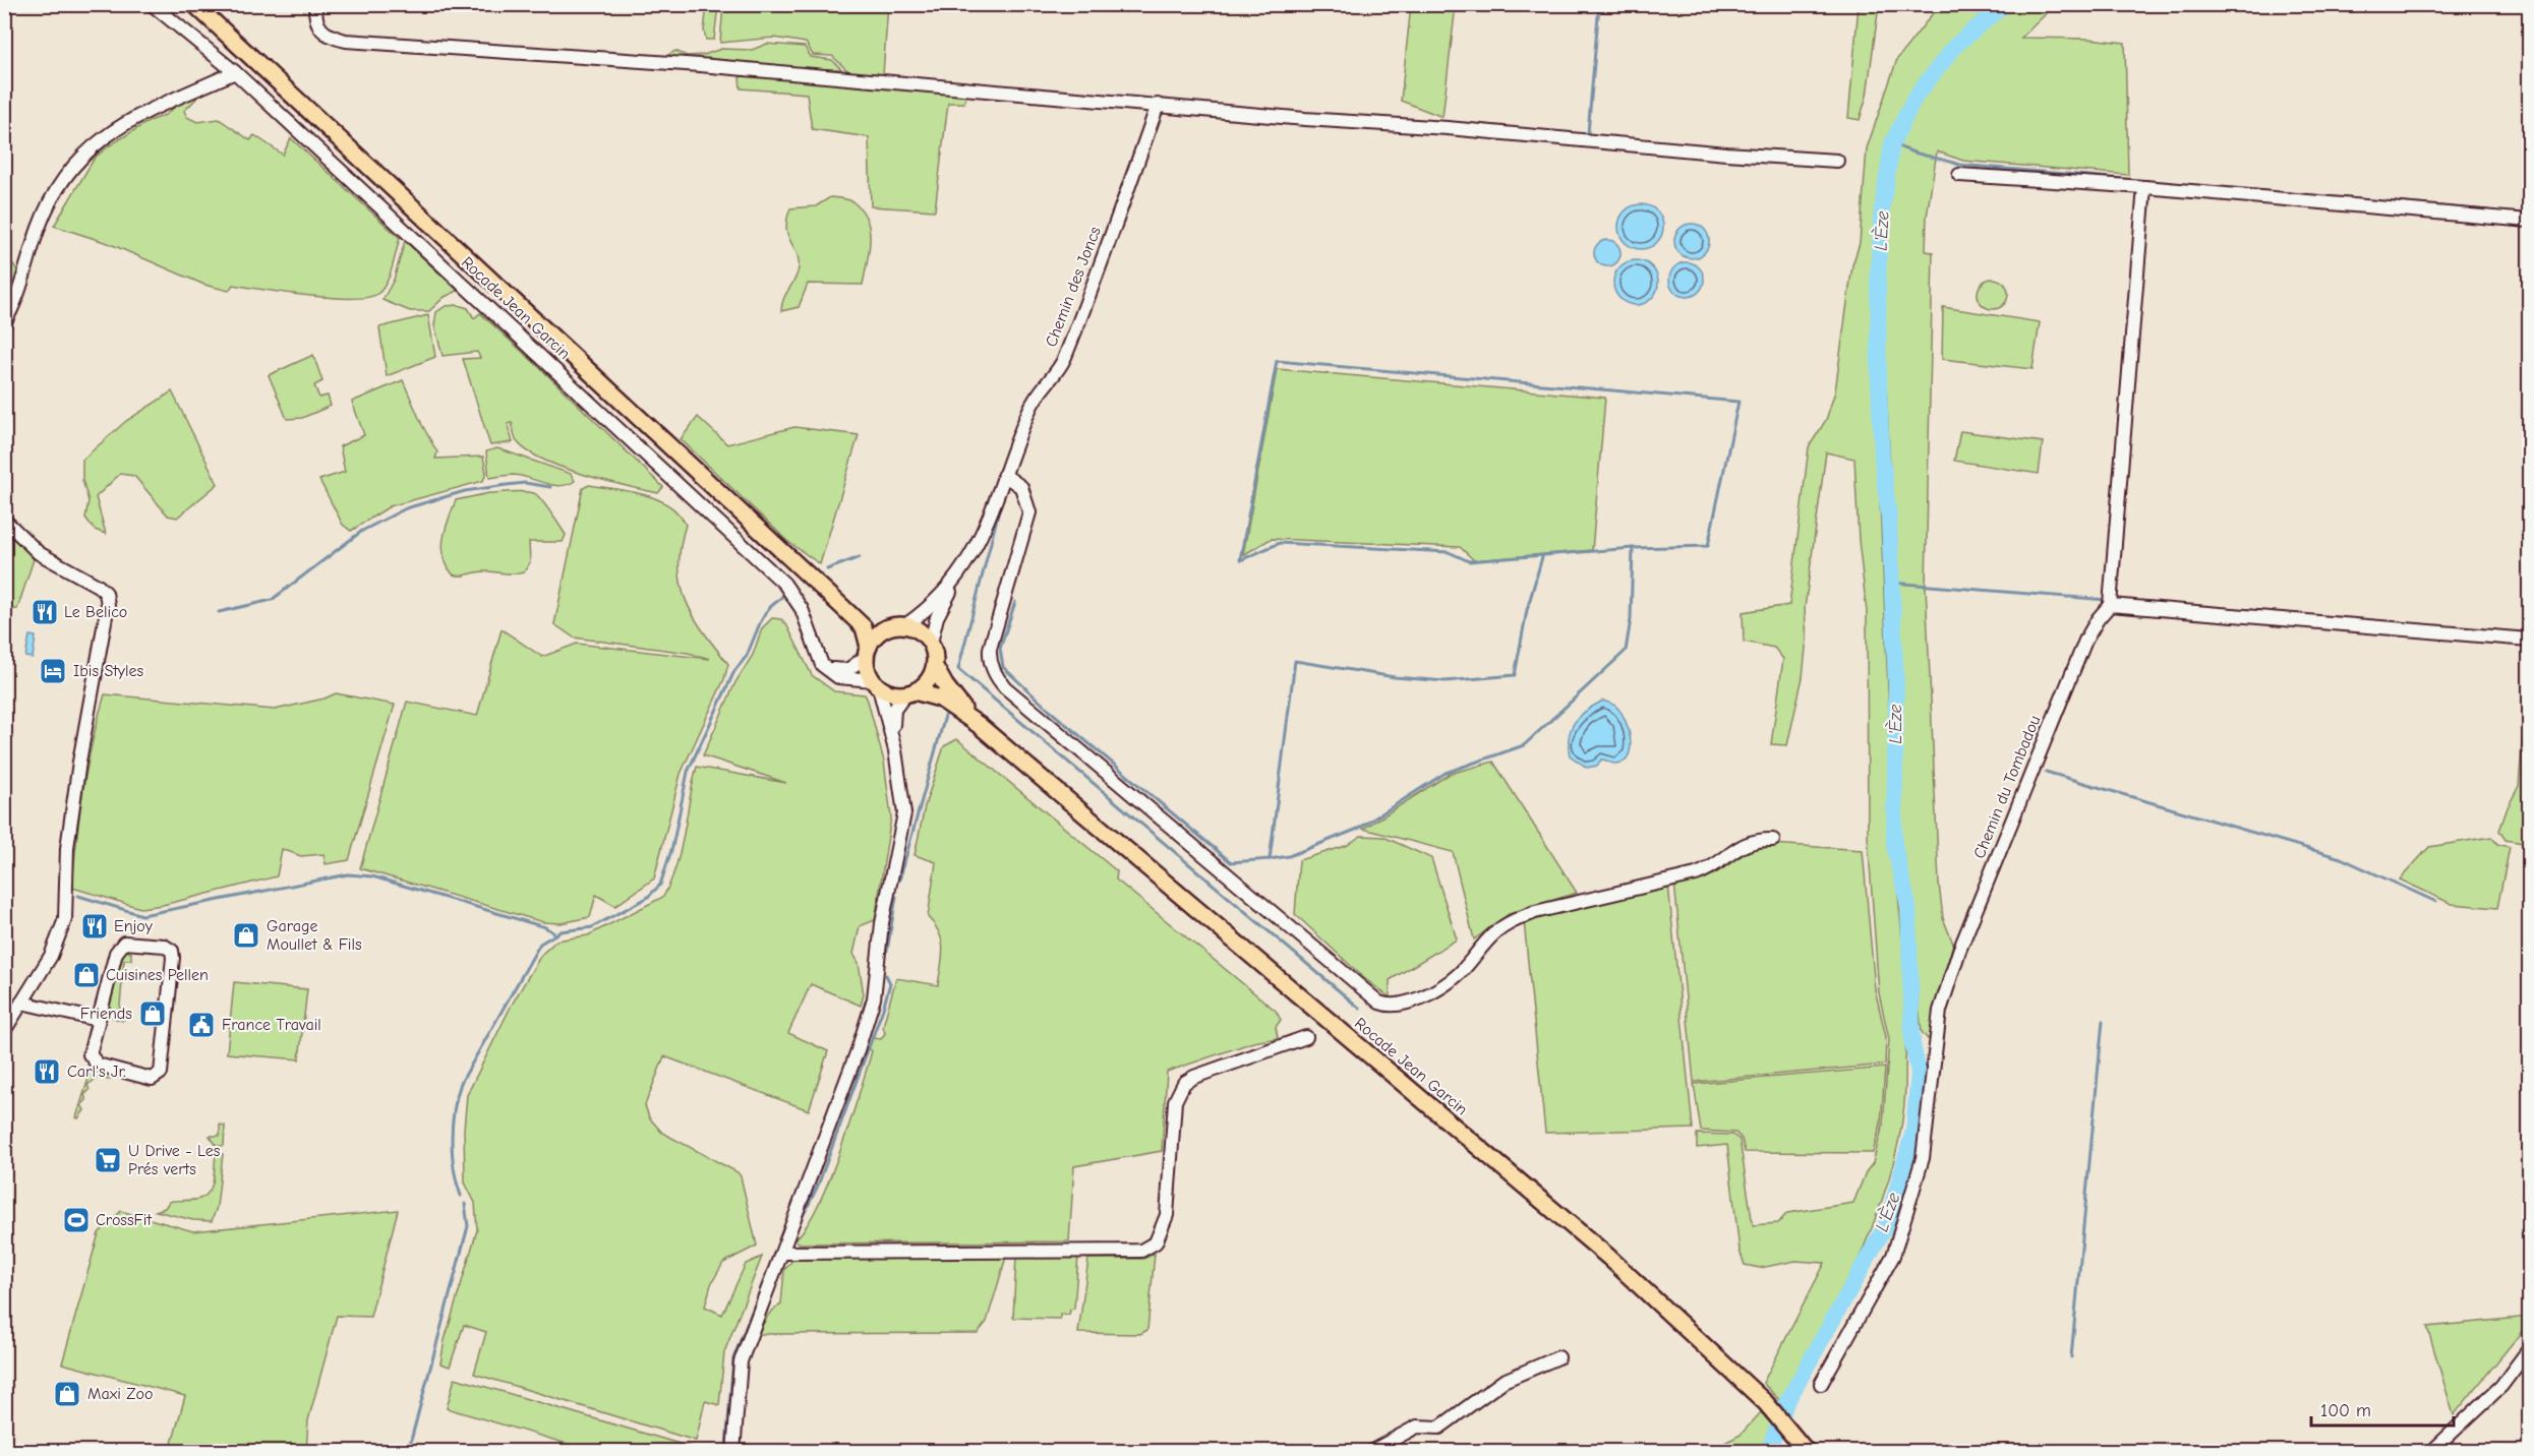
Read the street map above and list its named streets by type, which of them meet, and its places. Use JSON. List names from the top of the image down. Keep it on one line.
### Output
{"streets":{"main road":["Rocade Jean Garcin"],"street":["Chemin des Joncs","Chemin du Tombadou"]},"crossings":[["Chemin des Joncs","Rocade Jean Garcin"]],"water":["L'Èze"],"places":{"restaurant":["Le Belico","Enjoy","Carl's Jr."],"hotel":["Ibis Styles"],"shop":["Garage Moullet & Fils","Cuisines Pellen","Friends","Maxi Zoo"],"public building":["France Travail"],"supermarket":["U Drive - Les Prés verts"],"sports":["CrossFit"]},"scale_bar":"100 m"}
